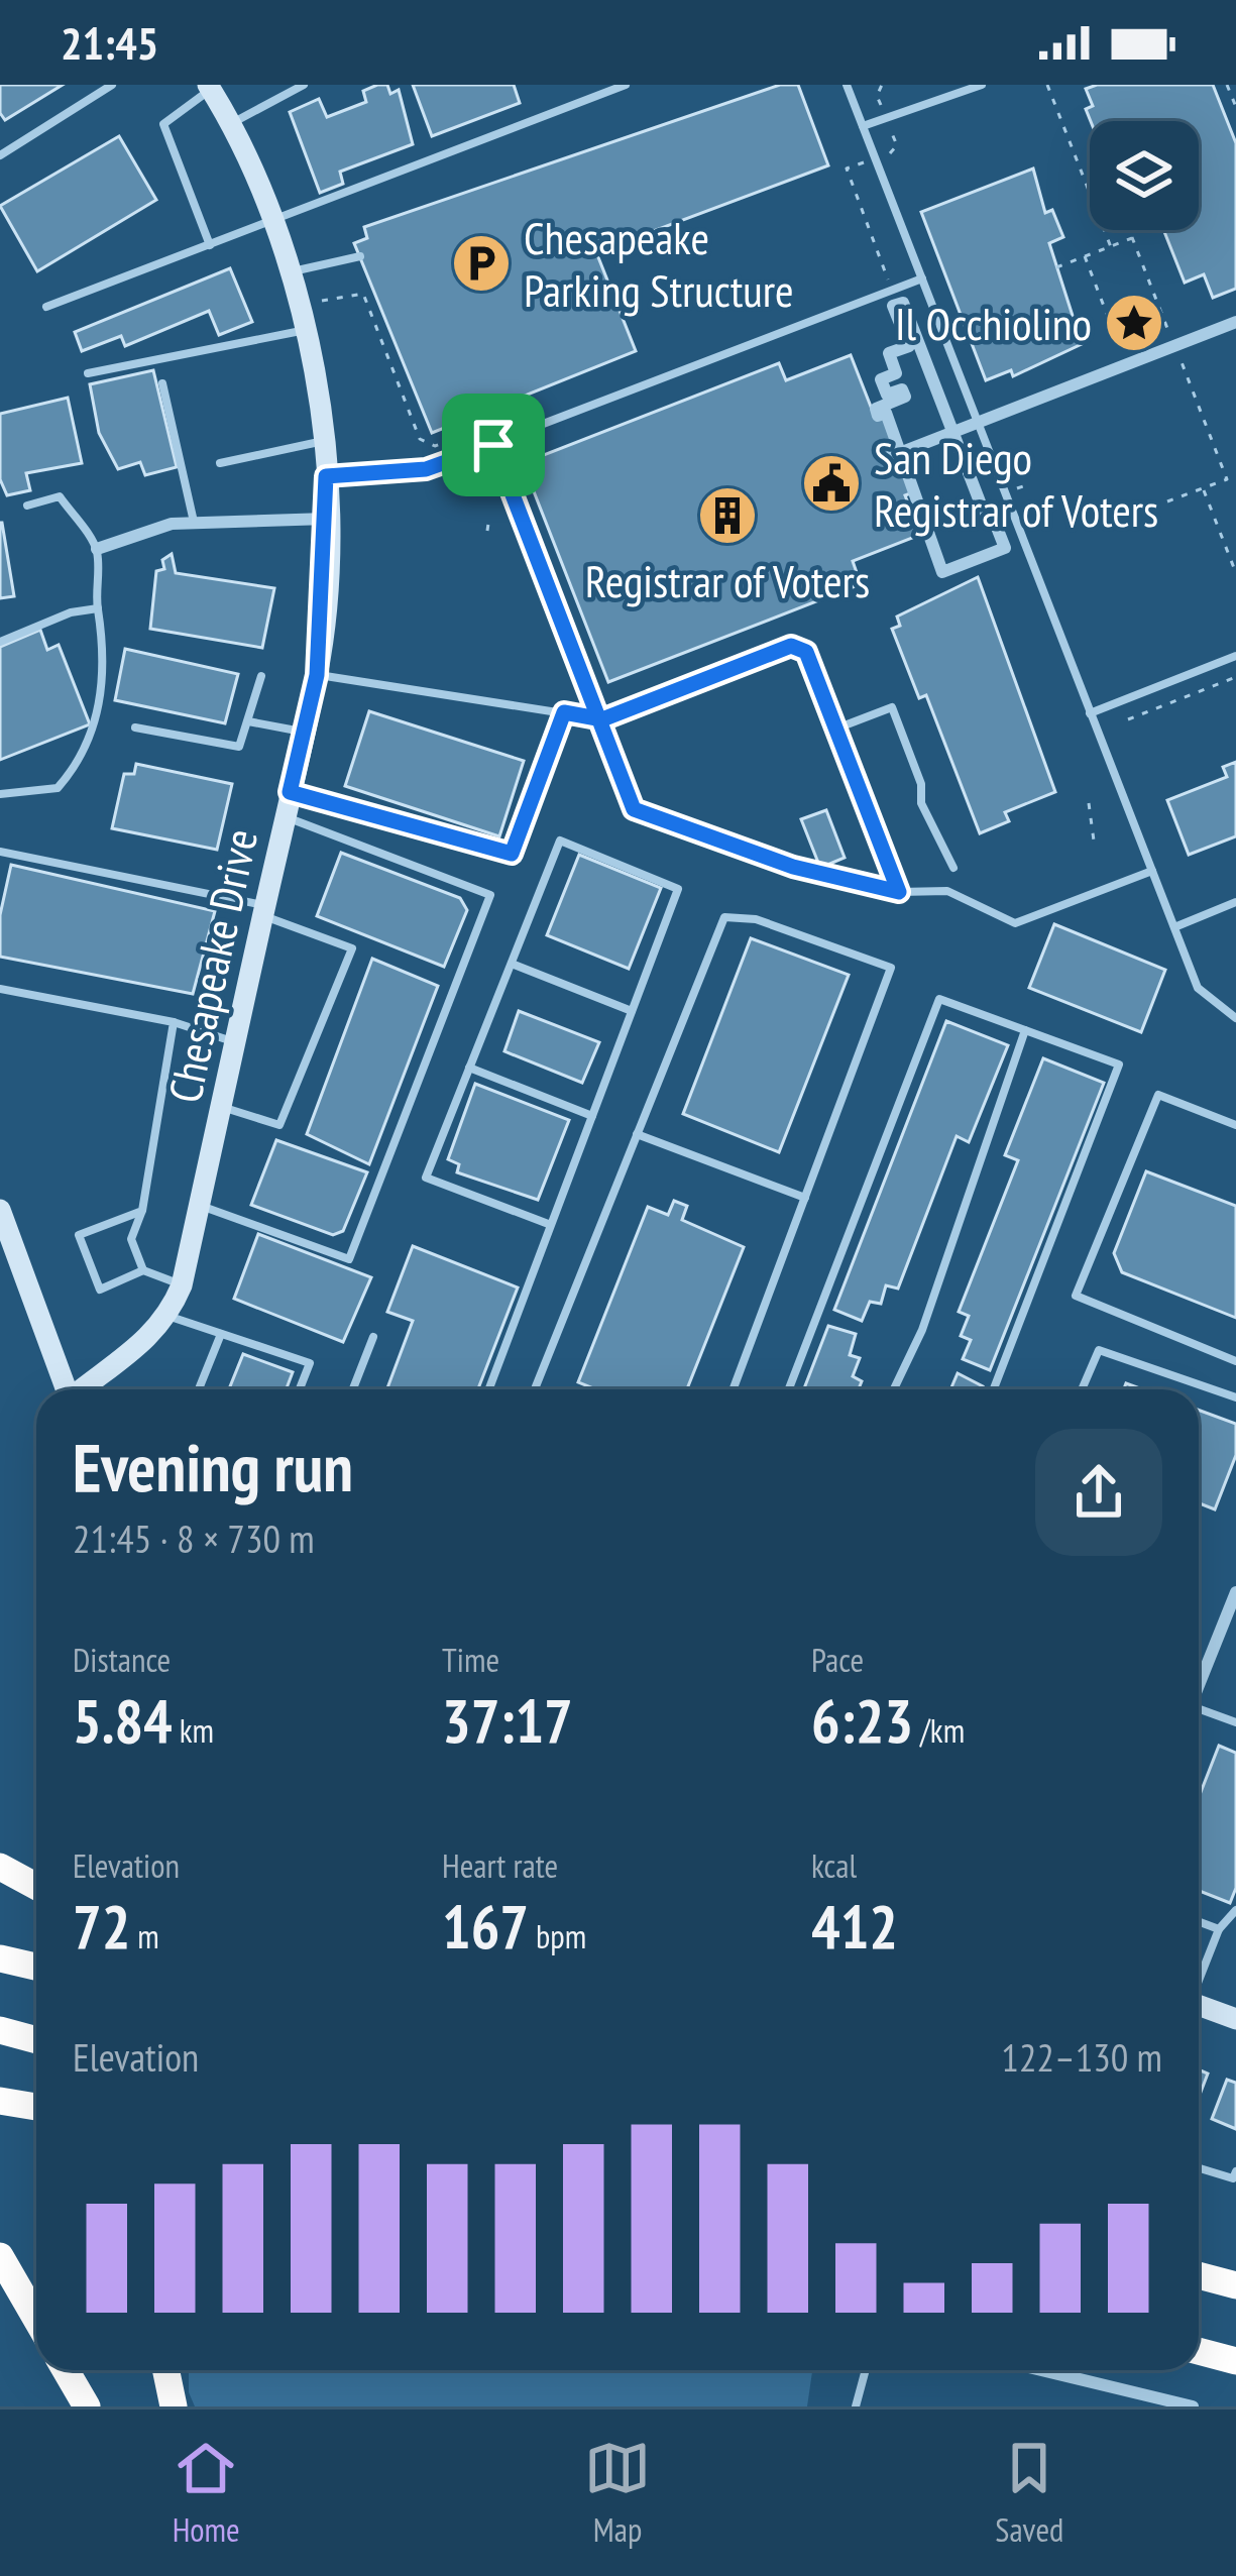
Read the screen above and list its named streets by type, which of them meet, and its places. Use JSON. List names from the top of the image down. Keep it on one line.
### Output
{"streets":{"street":["Chesapeake Drive"]},"places":{"parking":["Chesapeake Parking Structure"],"place":["Il Occhiolino"],"public building":["San Diego Registrar of Voters"],"building":["Registrar of Voters"]},"page":{"status":"21:45","heading":["Evening run","21:45 · 8 × 730 m"],"stats":[["Distance","5.84 km"],["Time","37:17"],["Pace","6:23 /km"],["Elevation","72 m"],["Heart rate","167 bpm"],["kcal","412"]],"chart":["Elevation","122–130 m"],"tabs":["Home","Map","Saved"]}}
